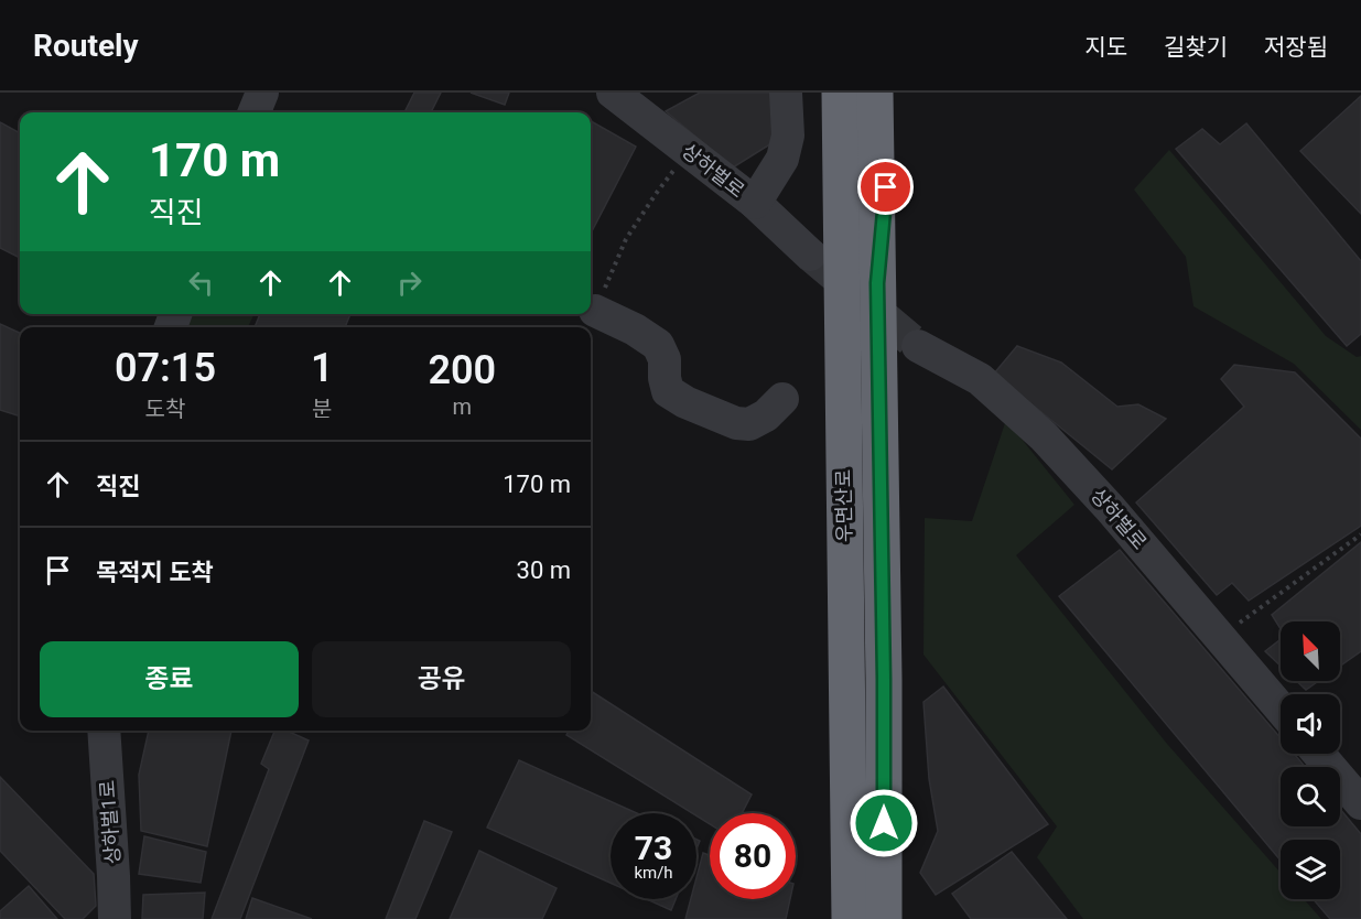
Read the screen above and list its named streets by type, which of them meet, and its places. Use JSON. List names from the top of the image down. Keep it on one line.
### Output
{"streets":{"highway":["우면산로"],"street":["상하벌로","상하벌1로"]},"north":"top left","page":{"header":"Routely","nav":["지도","길찾기","저장됨"],"turn":["170 m","직진"],"eta":["07:15","도착","1","분","200","m"],"list":[{"name":"직진","value":"170 m"},{"name":"목적지 도착","value":"30 m"}],"buttons":["종료","공유"],"speed":"73 km/h","limit":"80"}}
